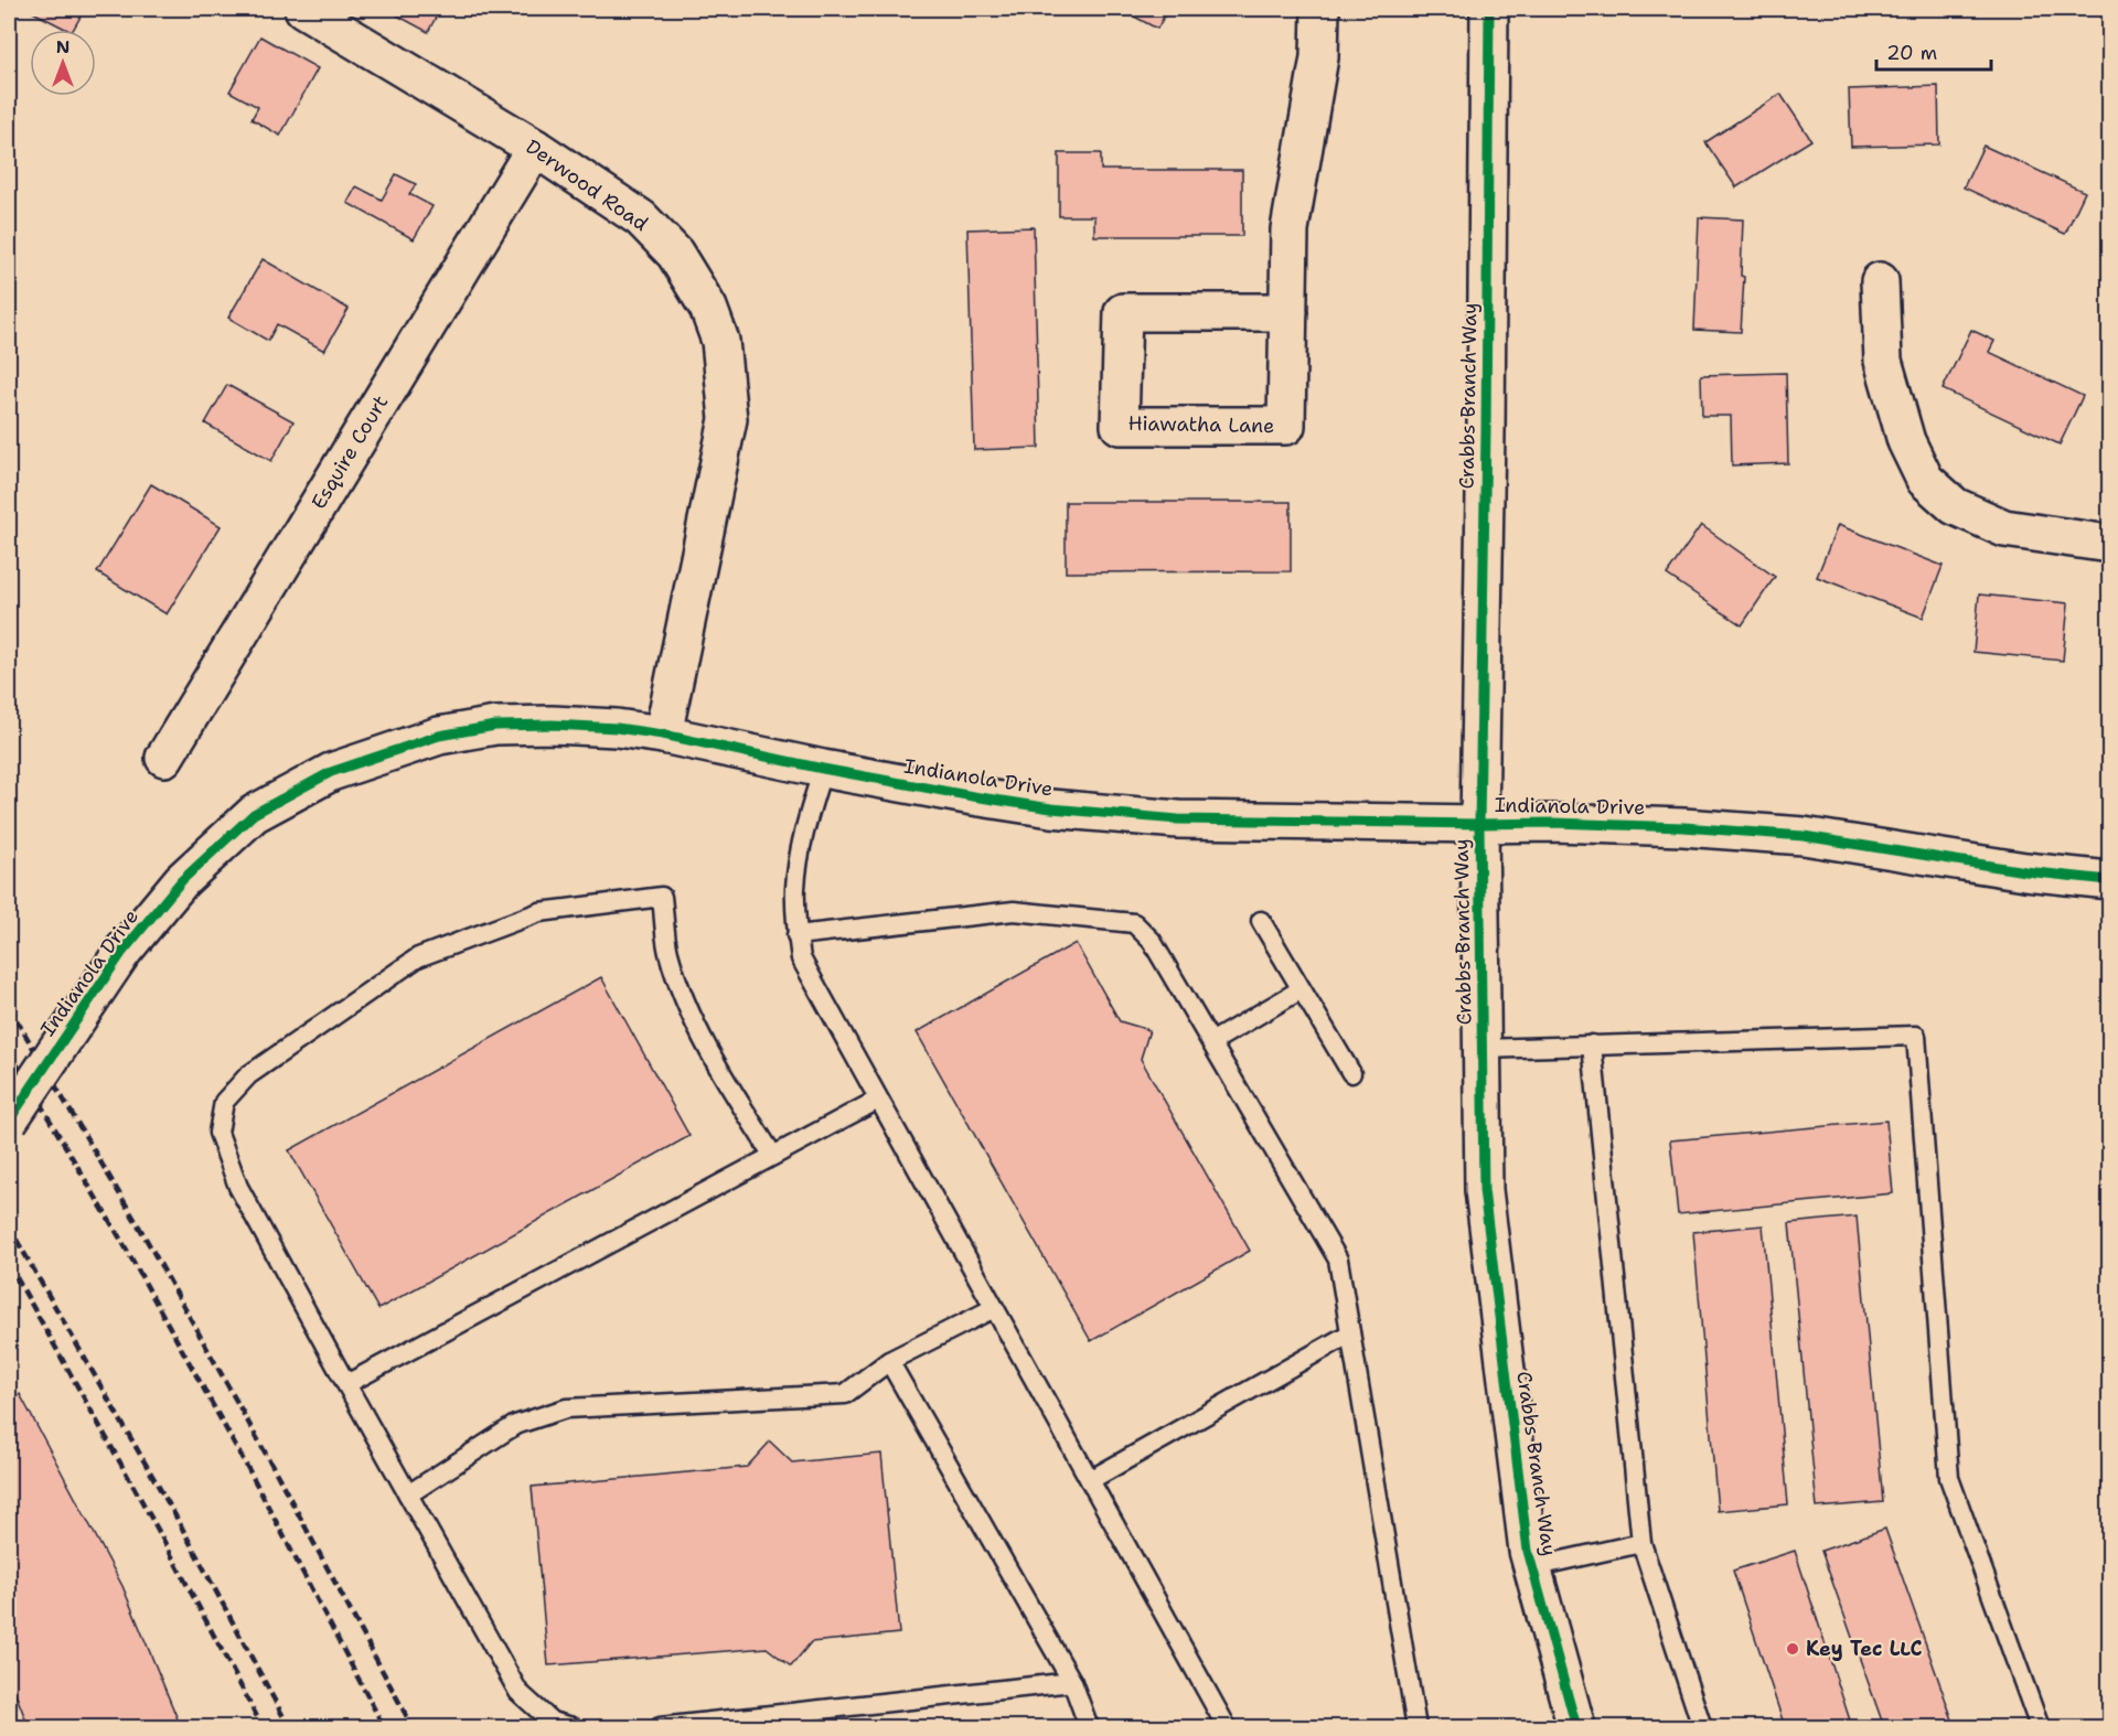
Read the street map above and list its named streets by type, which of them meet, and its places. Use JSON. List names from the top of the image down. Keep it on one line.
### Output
{"streets":{"street":["Derwood Road","Crabbs Branch Way","Hiawatha Lane","Esquire Court","Indianola Drive"]},"crossings":[["Derwood Road","Esquire Court"],["Derwood Road","Indianola Drive"],["Crabbs Branch Way","Indianola Drive"]],"places":["Key Tec LLC"],"scale_bar":"20 m","north":"top"}
